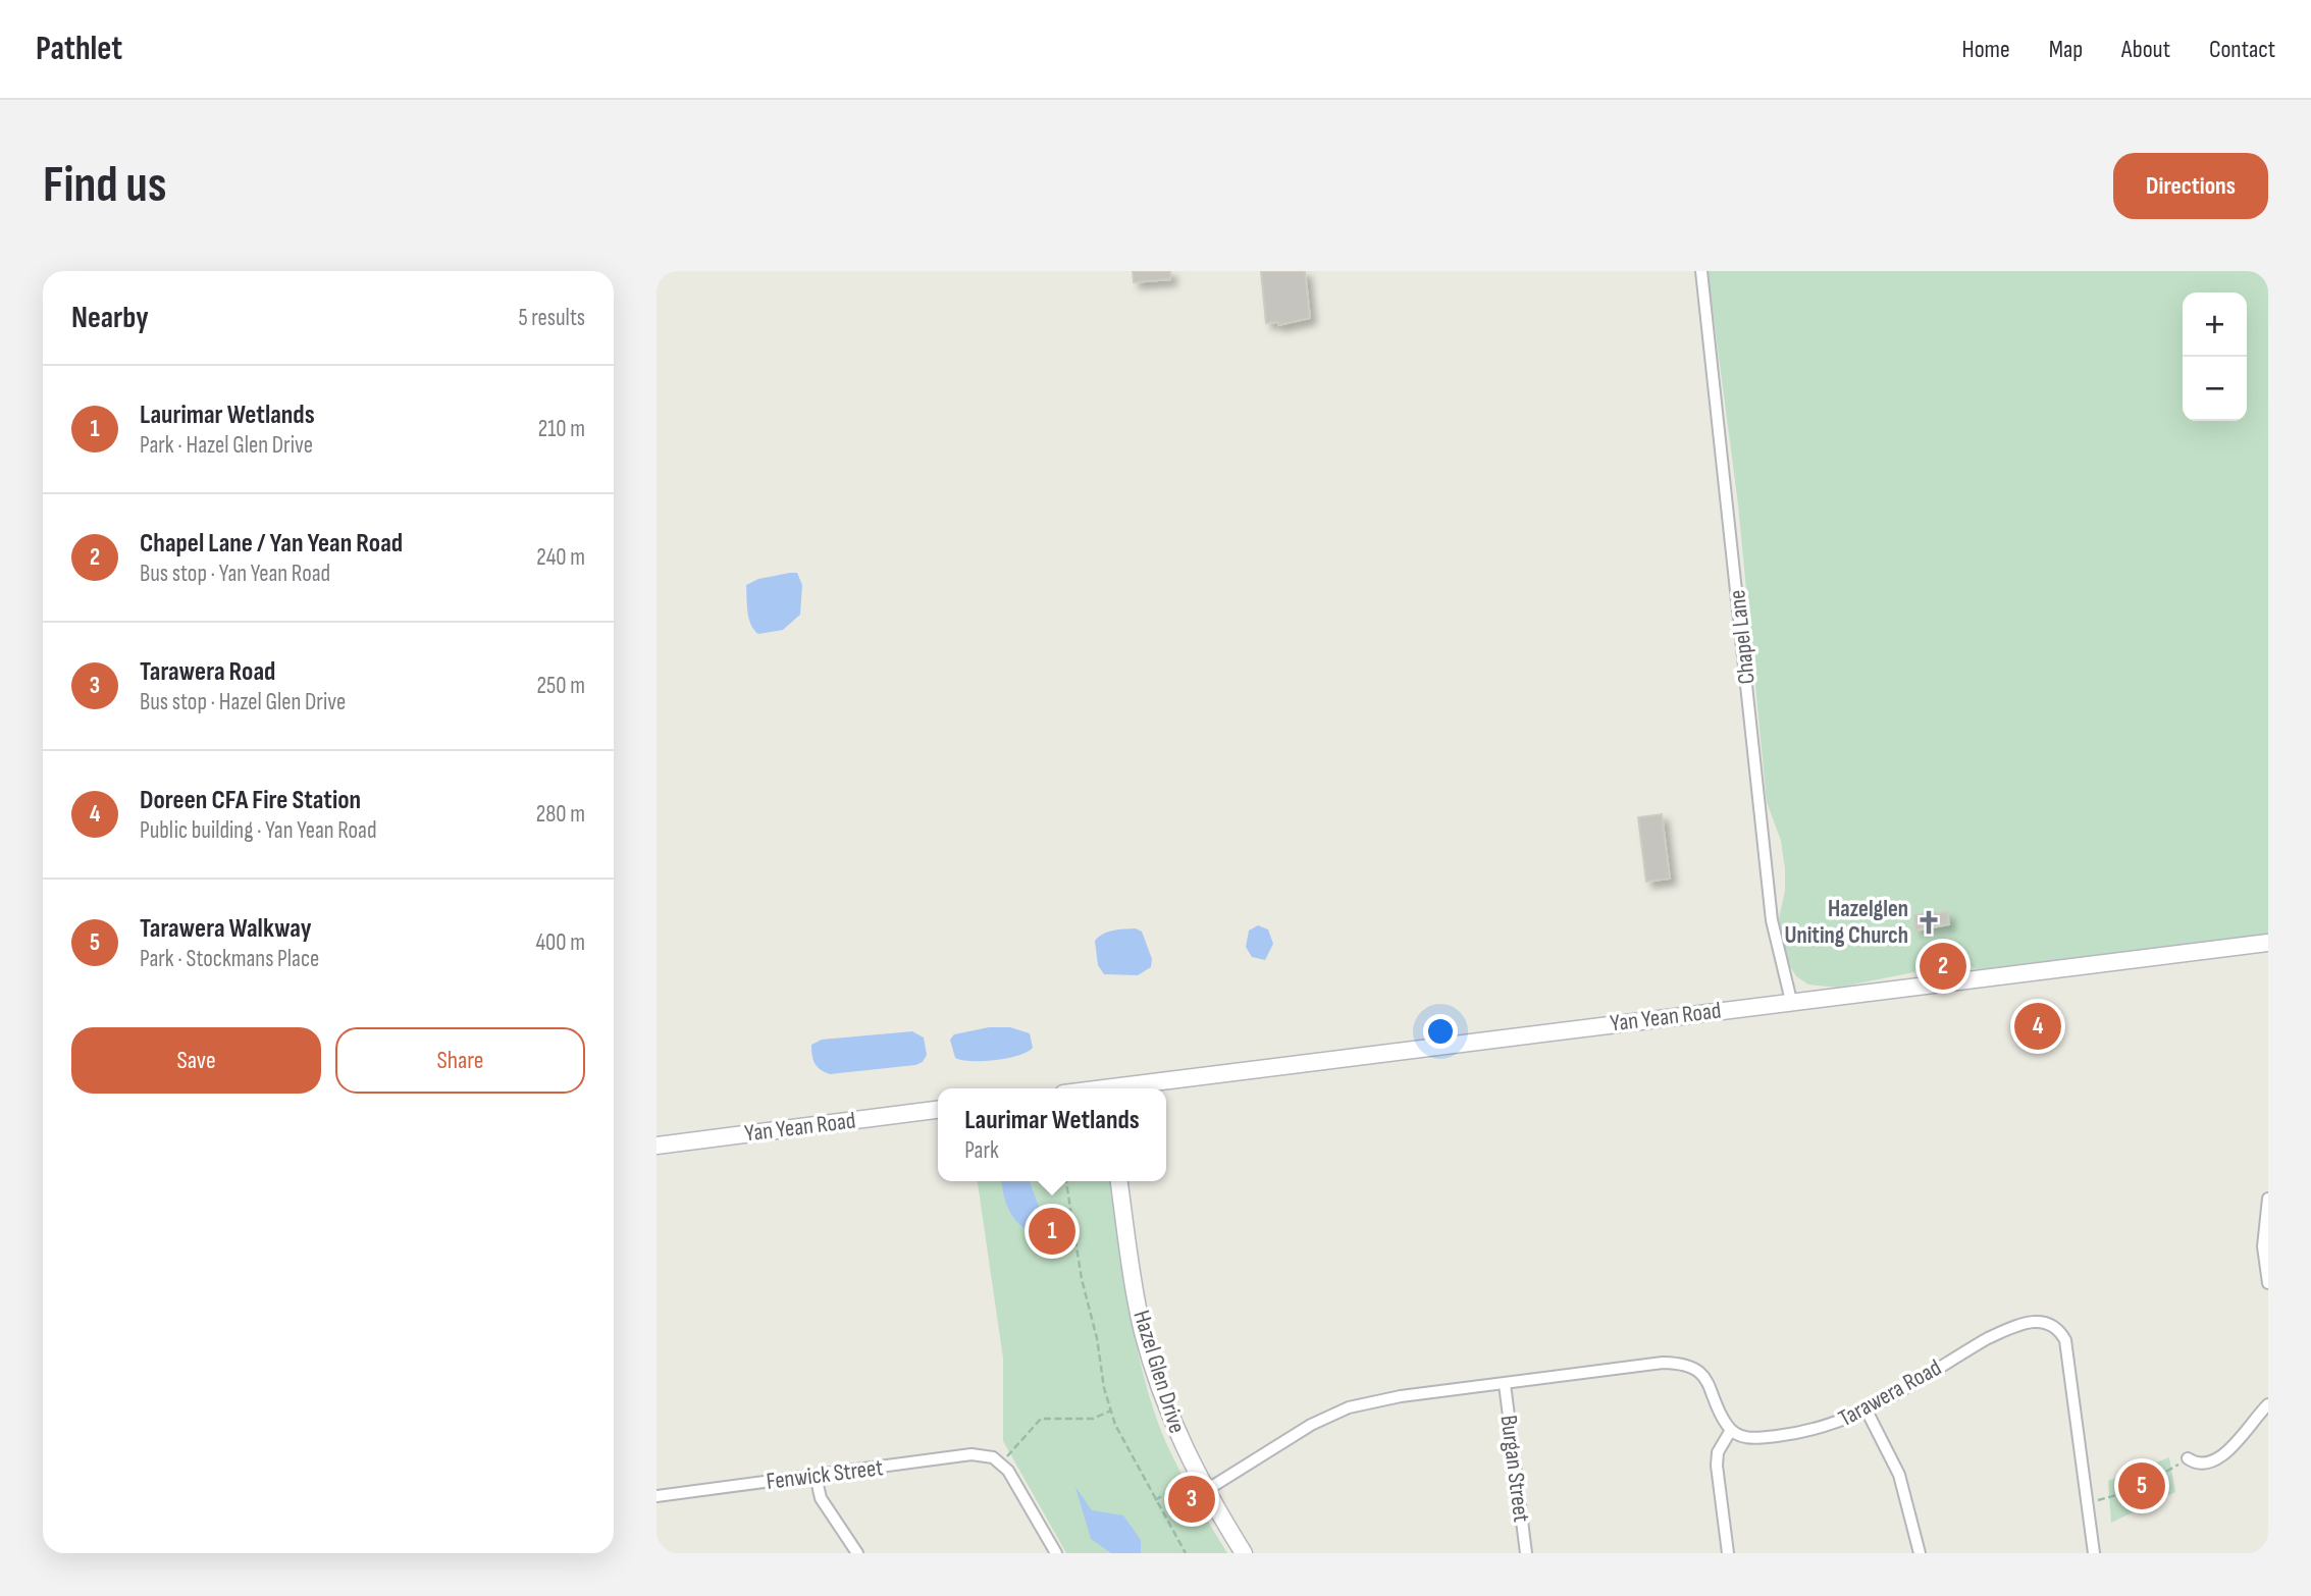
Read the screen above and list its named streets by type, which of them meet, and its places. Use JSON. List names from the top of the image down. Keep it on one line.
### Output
{"streets":{"main road":["Yan Yean Road","Hazel Glen Drive"],"street":["Chapel Lane","Tarawera Road","Burgan Street","Fenwick Street"]},"crossings":[["Chapel Lane","Yan Yean Road"]],"places":{"church":["Hazelglen Uniting Church"]},"page":{"header":"Pathlet","nav":["Home","Map","About","Contact"],"buttons":["Directions",["Save","Share"]],"title":"Find us","heading":["Nearby","5 results"],"map_buttons":["+","−"],"list":[{"mark":"1","name":"Laurimar Wetlands","note":"Park · Hazel Glen Drive","value":"210 m"},{"mark":"2","name":"Chapel Lane / Yan Yean Road","note":"Bus stop · Yan Yean Road","value":"240 m"},{"mark":"3","name":"Tarawera Road","note":"Bus stop · Hazel Glen Drive","value":"250 m"},{"mark":"4","name":"Doreen CFA Fire Station","note":"Public building · Yan Yean Road","value":"280 m"},{"mark":"5","name":"Tarawera Walkway","note":"Park · Stockmans Place","value":"400 m"}],"pins":["2","4","1","5","3"],"popup":["Laurimar Wetlands","Park"]}}
